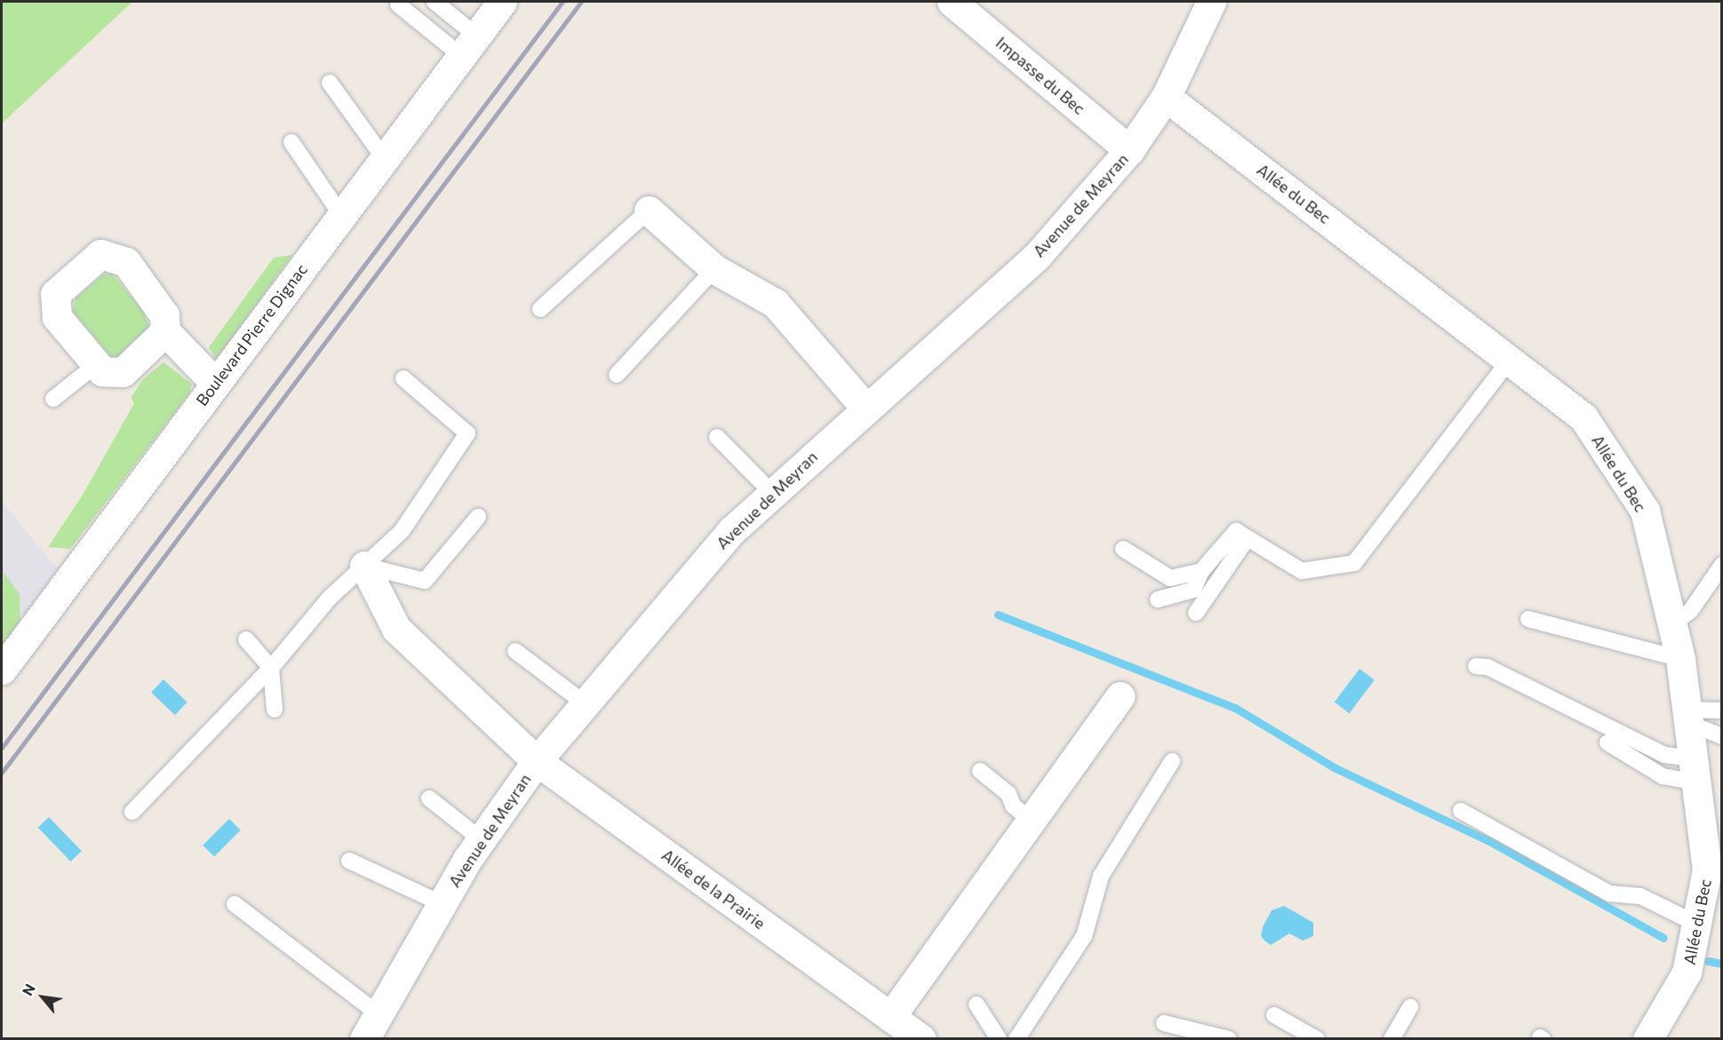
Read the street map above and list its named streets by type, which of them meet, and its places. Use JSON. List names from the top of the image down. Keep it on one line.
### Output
{"streets":{"street":["Impasse du Bec","Allée du Bec","Avenue de Meyran","Boulevard Pierre Dignac","Allée de la Prairie"]},"crossings":[["Impasse du Bec","Avenue de Meyran"],["Allée du Bec","Avenue de Meyran"],["Avenue de Meyran","Allée de la Prairie"]],"north":"top left"}
